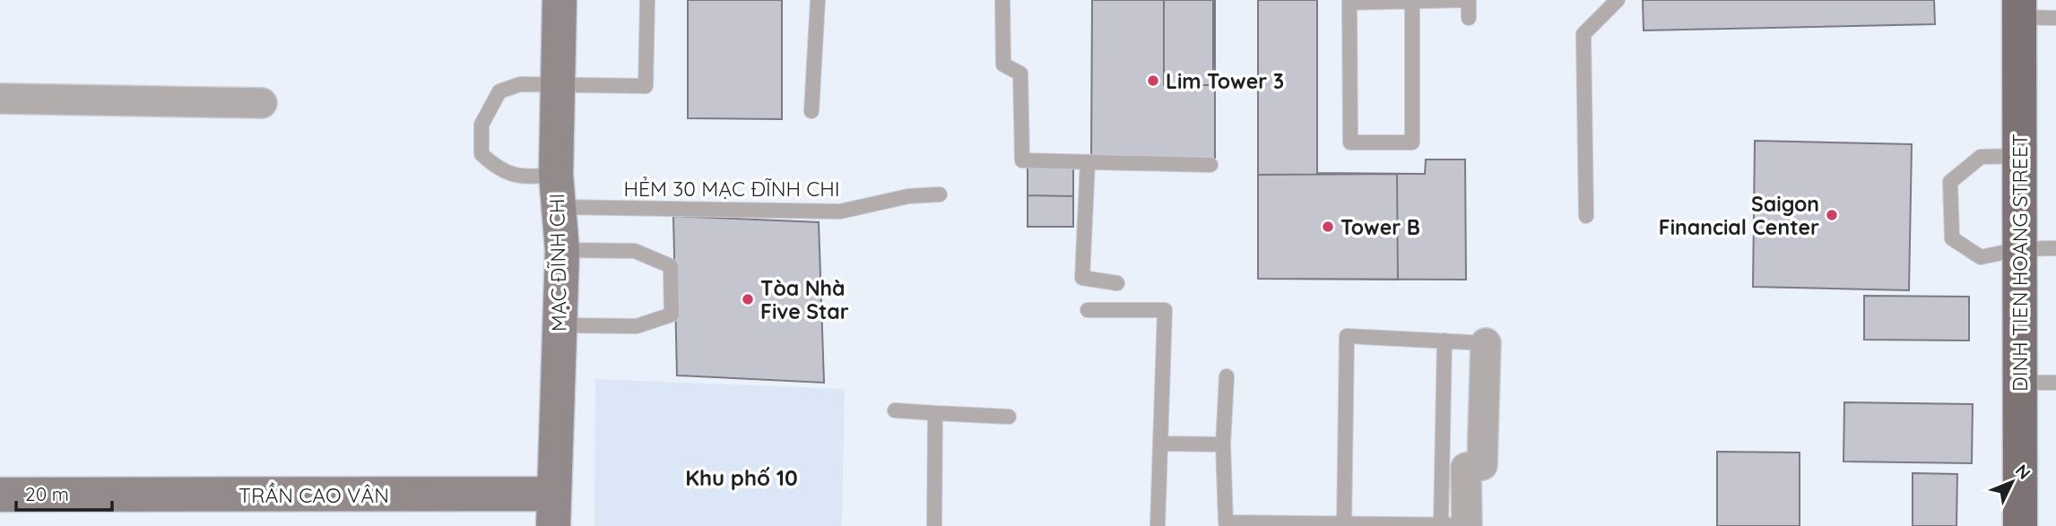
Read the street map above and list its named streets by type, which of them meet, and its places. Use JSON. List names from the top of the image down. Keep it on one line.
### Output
{"streets":{"main road":["DINH TIEN HOANG STREET"],"street":["MẠC ĐĨNH CHI","TRẦN CAO VÂN"],"lane":["HẺM 30 MẠC ĐĨNH CHI"]},"crossings":[["HẺM 30 MẠC ĐĨNH CHI","MẠC ĐĨNH CHI"],["MẠC ĐĨNH CHI","TRẦN CAO VÂN"]],"districts":["Khu phố 10"],"places":["Lim Tower 3","Saigon Financial Center","Tower B","Tòa Nhà Five Star"],"scale_bar":"20 m","north":"top right"}
